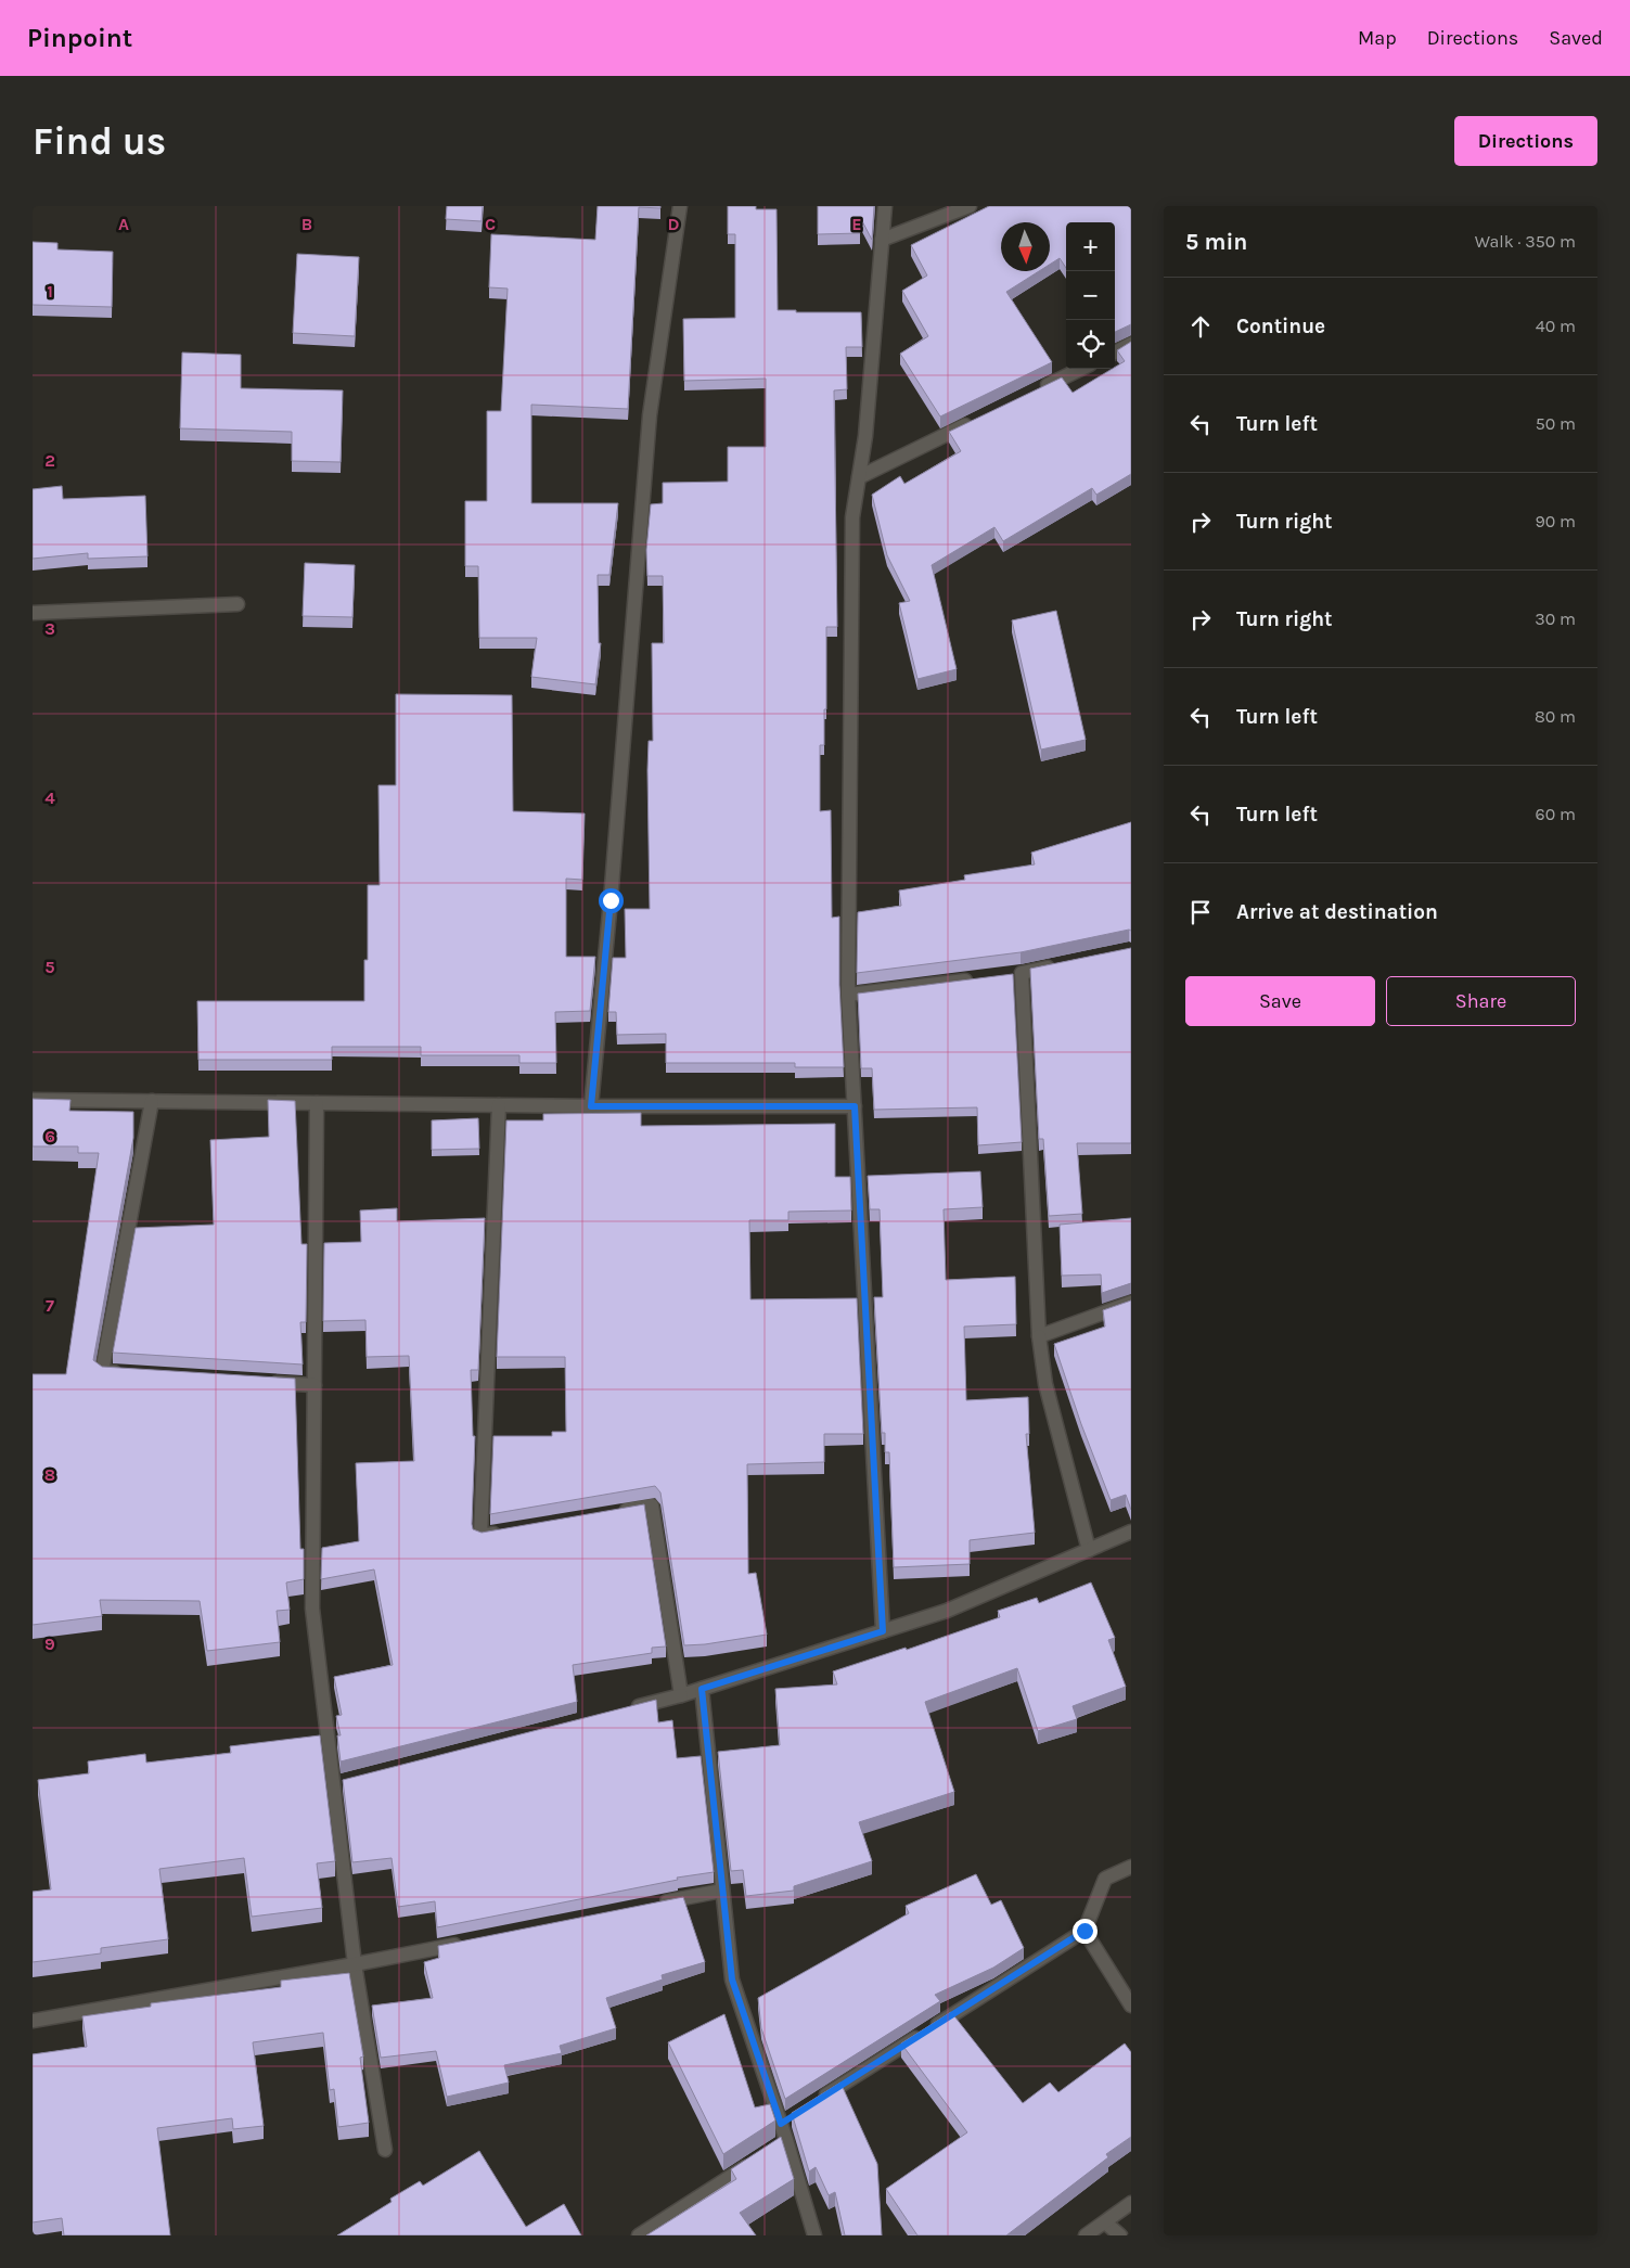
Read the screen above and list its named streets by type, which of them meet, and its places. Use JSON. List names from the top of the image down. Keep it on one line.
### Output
{"north":"bottom","page":{"header":"Pinpoint","nav":["Map","Directions","Saved"],"buttons":["Directions",["Save","Share"]],"title":"Find us","heading":["5 min","Walk · 350 m"],"map_buttons":["+","−"],"list":[["Continue","40 m"],["Turn left","50 m"],["Turn right","90 m"],["Turn right","30 m"],["Turn left","80 m"],["Turn left","60 m"],"Arrive at destination"]},"grid":{"columns":["A","B","C","D","E"],"rows":["1","2","3","4","5","6","7","8","9"]}}
